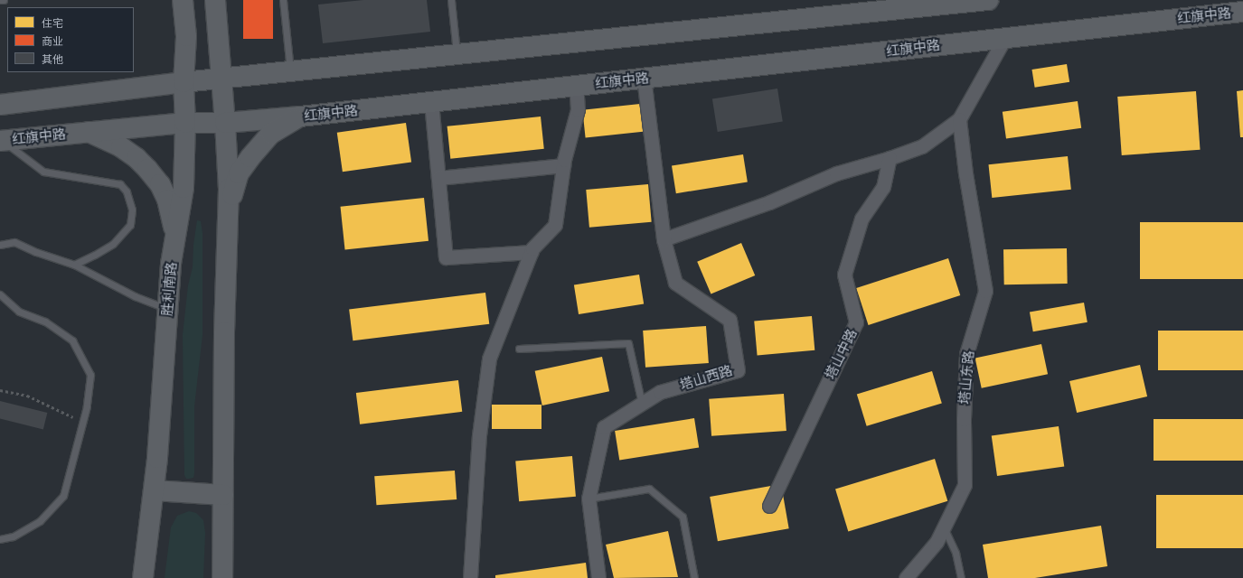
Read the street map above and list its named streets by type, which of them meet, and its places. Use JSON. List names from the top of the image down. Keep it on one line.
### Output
{"streets":{"main road":["红旗中路","胜利南路"],"street":["塔山中路","塔山西路","塔山东路"]},"crossings":[["红旗中路","胜利南路"],["红旗中路","塔山西路"]],"legend":["住宅","商业","其他"]}
